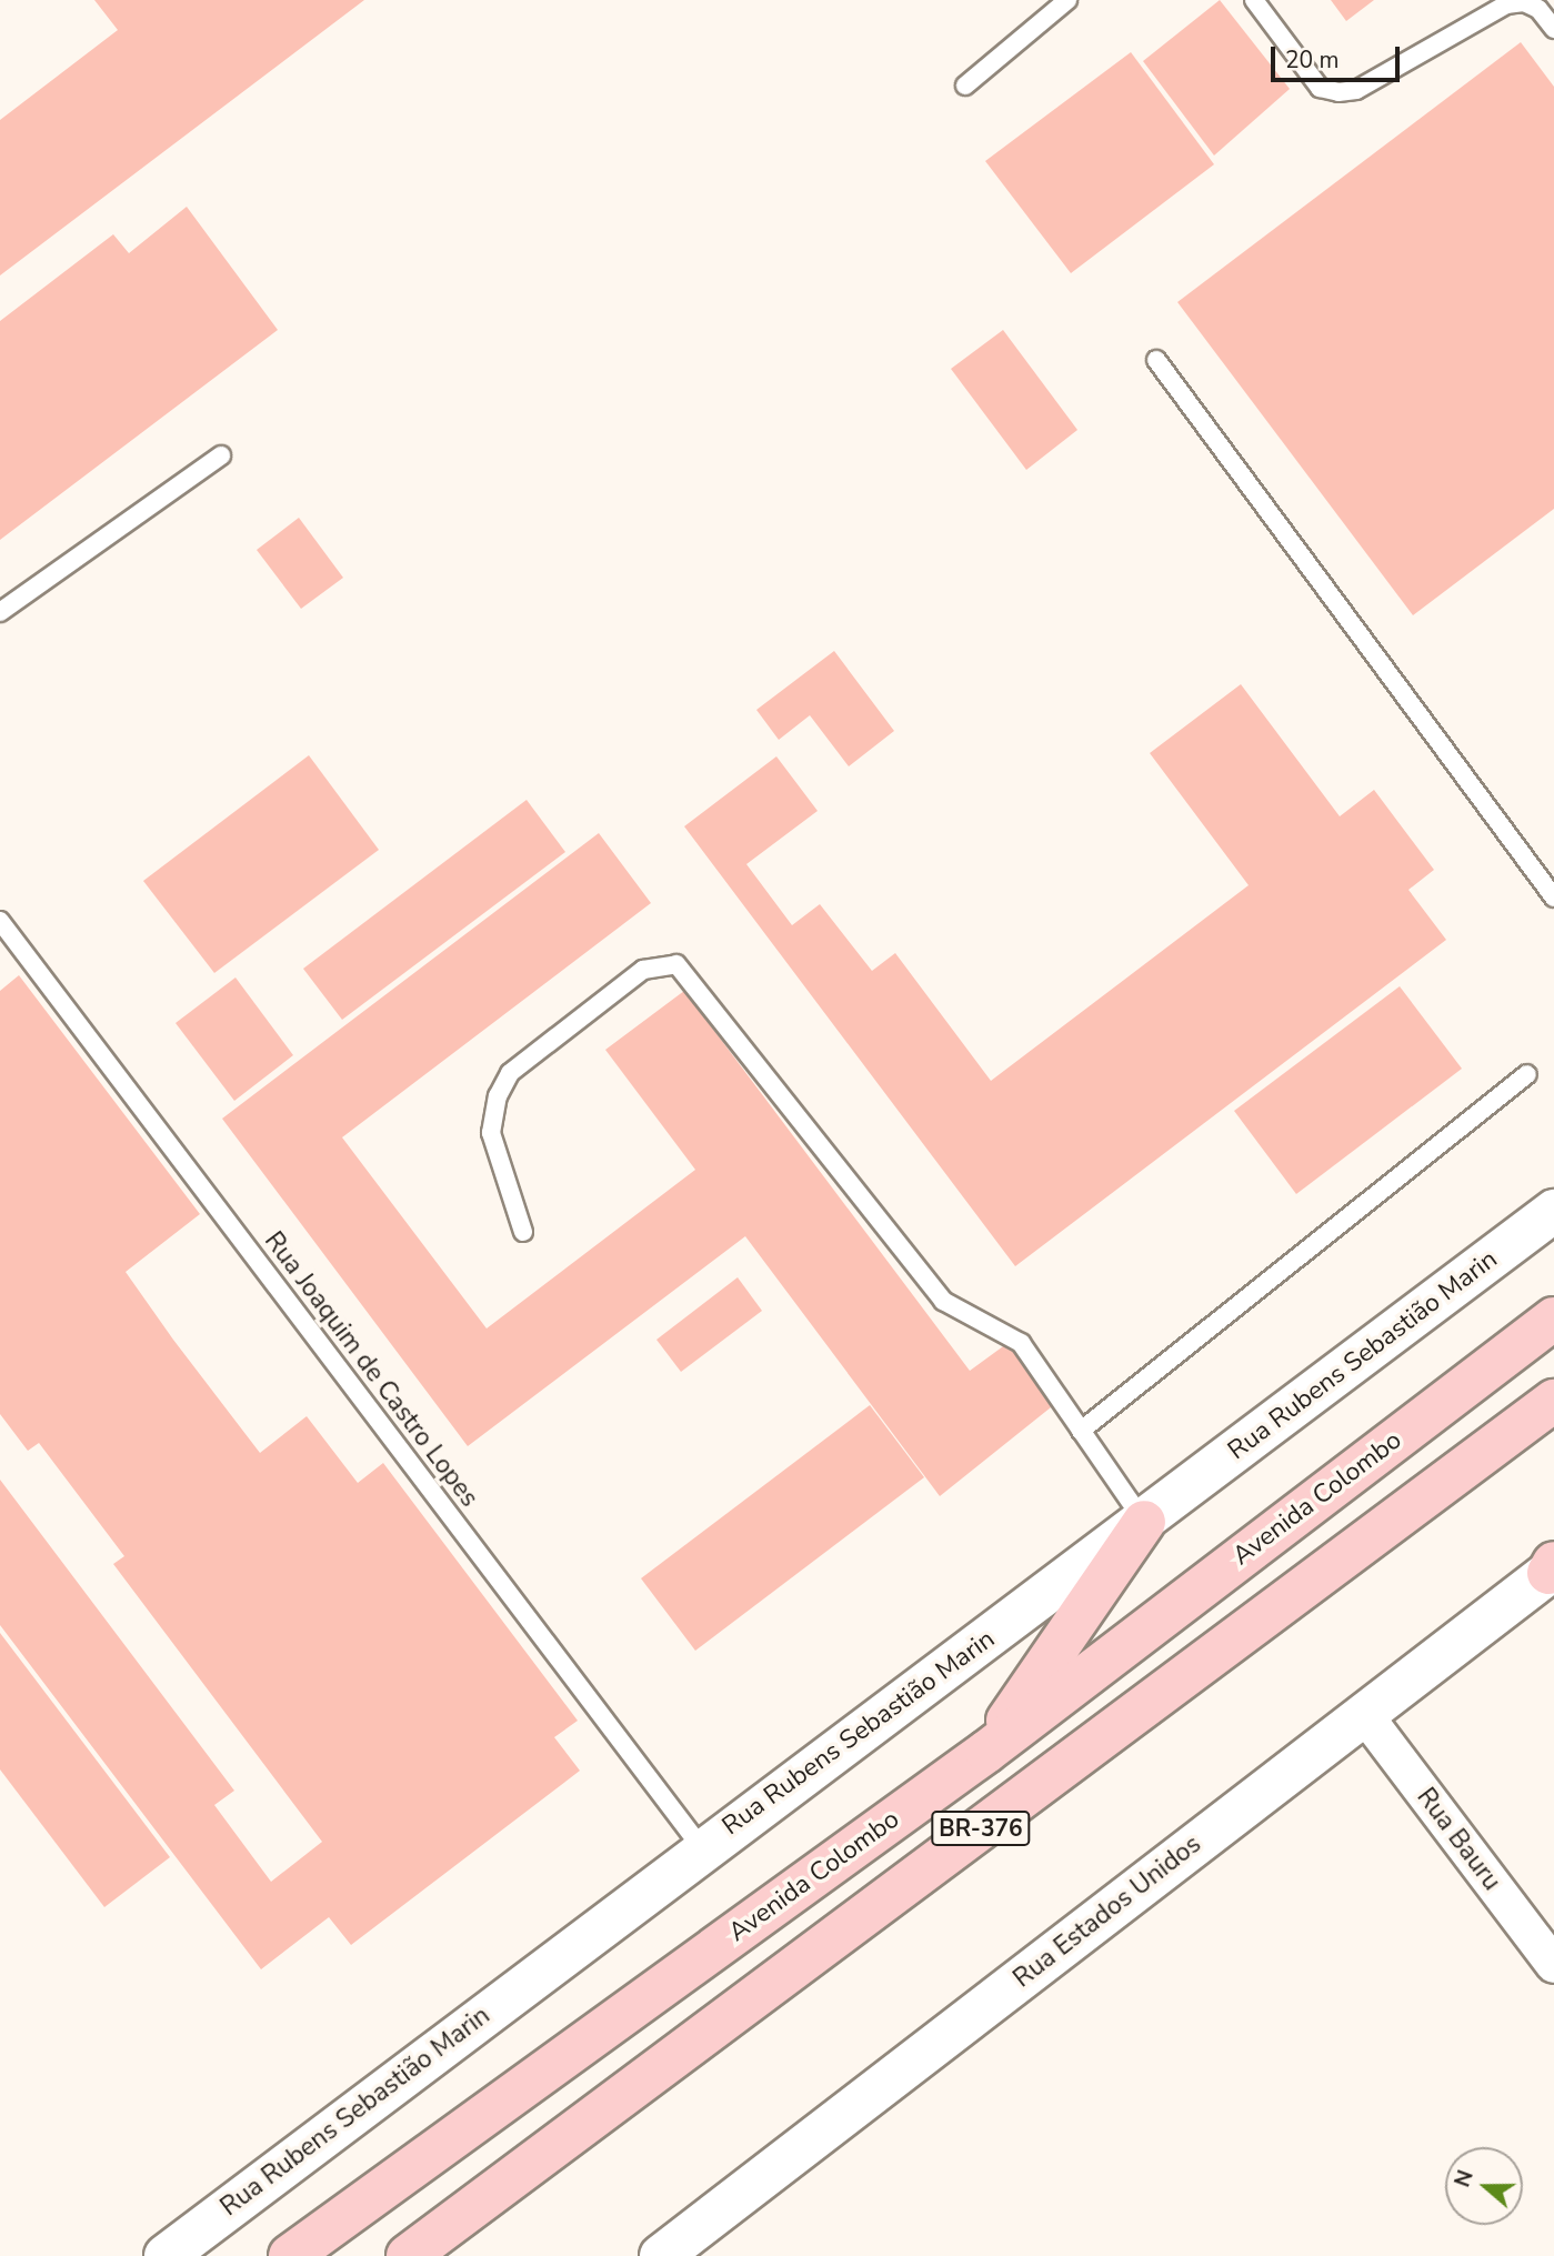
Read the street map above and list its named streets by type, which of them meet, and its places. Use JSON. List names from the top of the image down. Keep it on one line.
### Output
{"streets":{"main road":["Avenida Colombo","BR-376"],"street":["Rua Rubens Sebastião Marin","Rua Bauru","Rua Estados Unidos"],"lane":["Rua Joaquim de Castro Lopes"]},"crossings":[["Rua Rubens Sebastião Marin","Rua Joaquim de Castro Lopes"],["Rua Bauru","Rua Estados Unidos"]],"scale_bar":"20 m","north":"left"}
